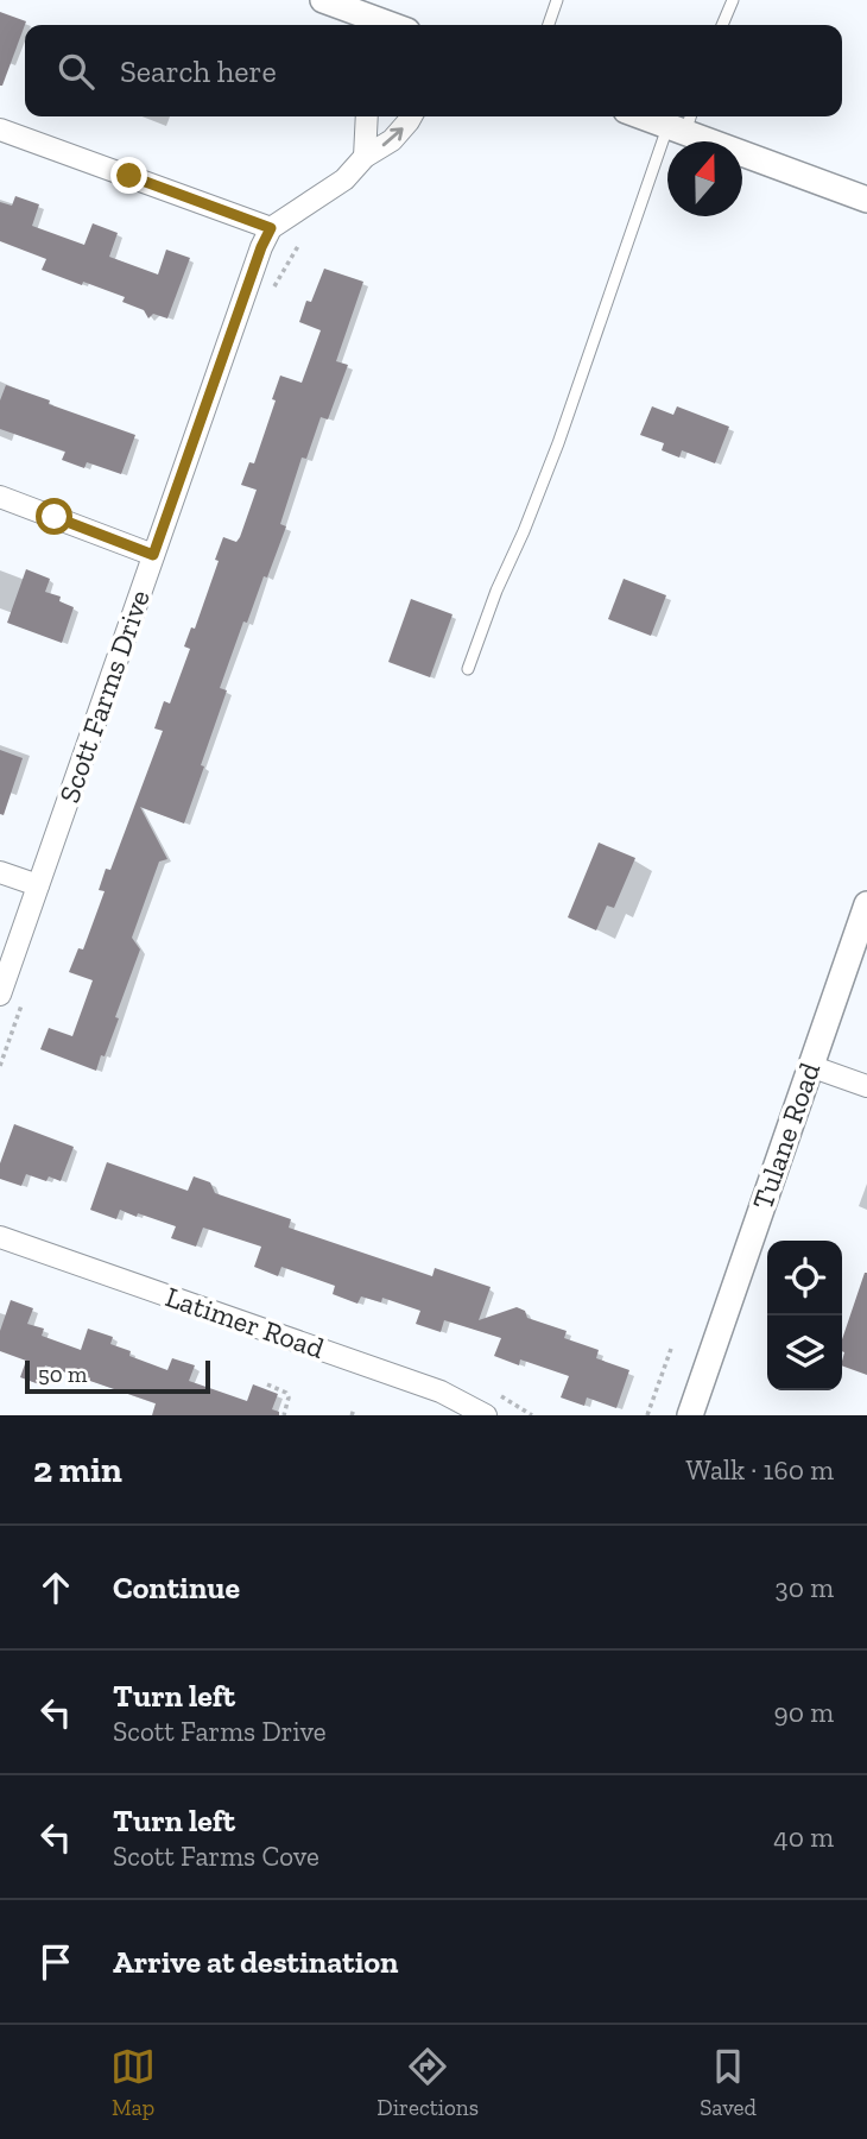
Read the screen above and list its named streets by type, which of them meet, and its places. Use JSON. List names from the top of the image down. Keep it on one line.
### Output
{"streets":{"street":["Scott Farms Drive","Tulane Road","Latimer Road"]},"scale_bar":"50 m","north":"top","page":{"search":"Search here","scale":"50 m","heading":["2 min","Walk · 160 m"],"list":[["Continue","30 m"],["Turn left","Scott Farms Drive","90 m"],["Turn left","Scott Farms Cove","40 m"],"Arrive at destination"],"nav":["Map","Directions","Saved"]}}
